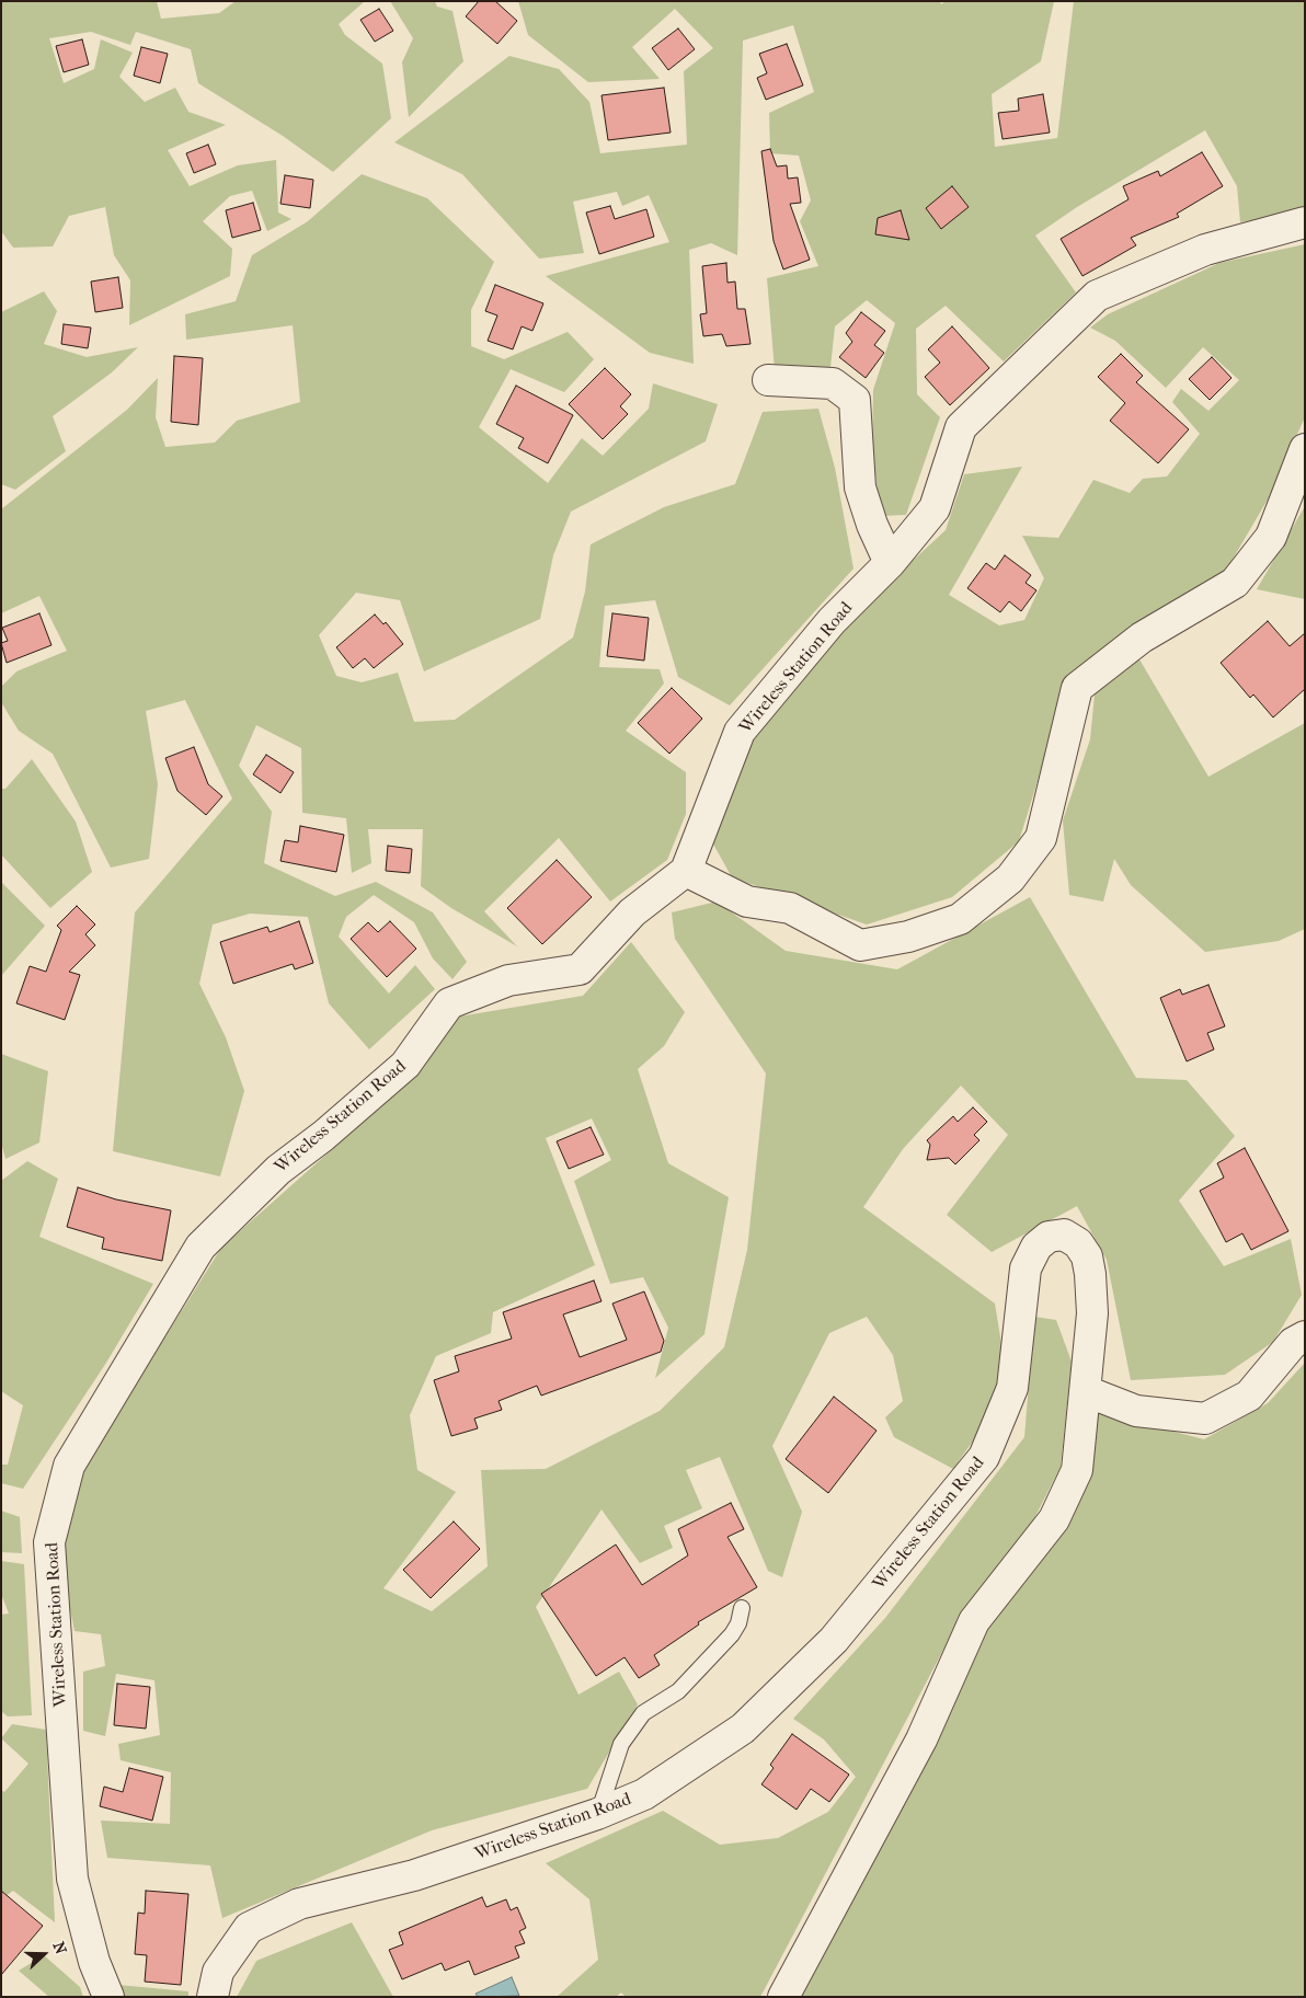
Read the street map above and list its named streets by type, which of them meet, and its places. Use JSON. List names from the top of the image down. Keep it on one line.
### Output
{"streets":{"street":["Wireless Station Road"]},"north":"right"}
